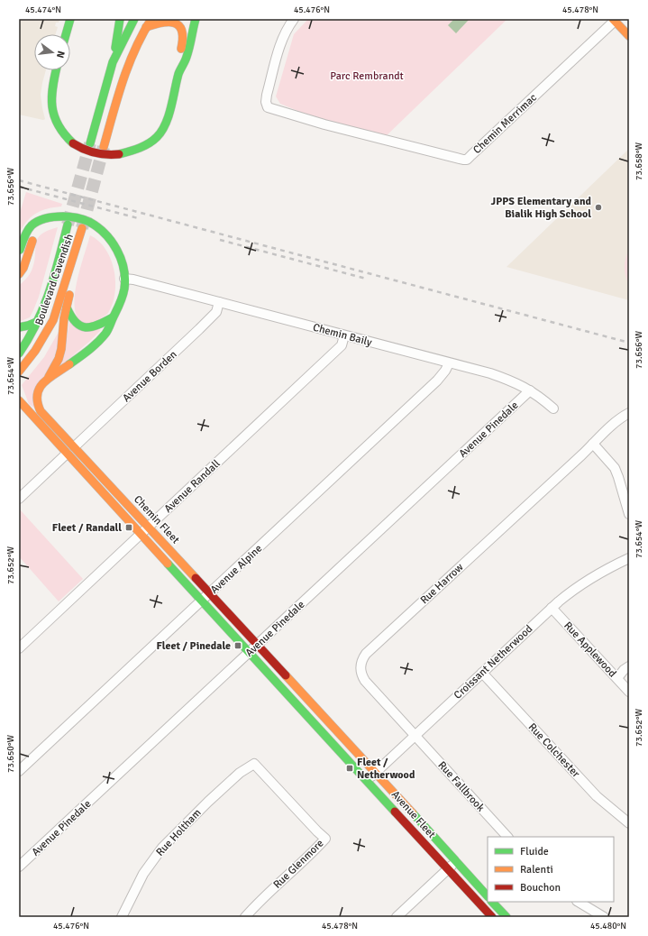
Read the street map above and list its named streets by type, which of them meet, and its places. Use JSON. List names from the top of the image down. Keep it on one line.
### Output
{"streets":{"main road":["Boulevard Cavendish","Chemin Fleet","Avenue Fleet"],"street":["Chemin Merrimac","Chemin Baily","Avenue Borden","Avenue Pinedale","Avenue Randall","Avenue Alpine","Rue Harrow","Rue Applewood","Croissant Netherwood","Rue Colchester","Rue Fallbrook","Rue Holtham","Rue Glenmore"]},"crossings":[["Chemin Baily","Avenue Borden"],["Chemin Baily","Avenue Pinedale"],["Chemin Baily","Avenue Randall"],["Chemin Baily","Avenue Alpine"],["Avenue Borden","Chemin Fleet"],["Avenue Pinedale","Chemin Fleet"],["Avenue Randall","Chemin Fleet"],["Chemin Fleet","Avenue Alpine"],["Chemin Fleet","Avenue Fleet"],["Rue Harrow","Croissant Netherwood"],["Rue Harrow","Rue Fallbrook"],["Rue Applewood","Croissant Netherwood"],["Croissant Netherwood","Rue Colchester"],["Croissant Netherwood","Rue Fallbrook"],["Croissant Netherwood","Avenue Fleet"],["Rue Holtham","Rue Glenmore"]],"parks":["Parc Rembrandt"],"places":{"other":["JPPS Elementary and Bialik High School"],"transit":["Fleet / Randall","Fleet / Pinedale","Fleet / Netherwood"]},"legend":["Fluide","Ralenti","Bouchon"],"north":"right","coordinates":["45.474°N","45.476°N","45.478°N","73.658°W","73.656°W","73.654°W","73.652°W","73.650°W","45.480°N"]}
